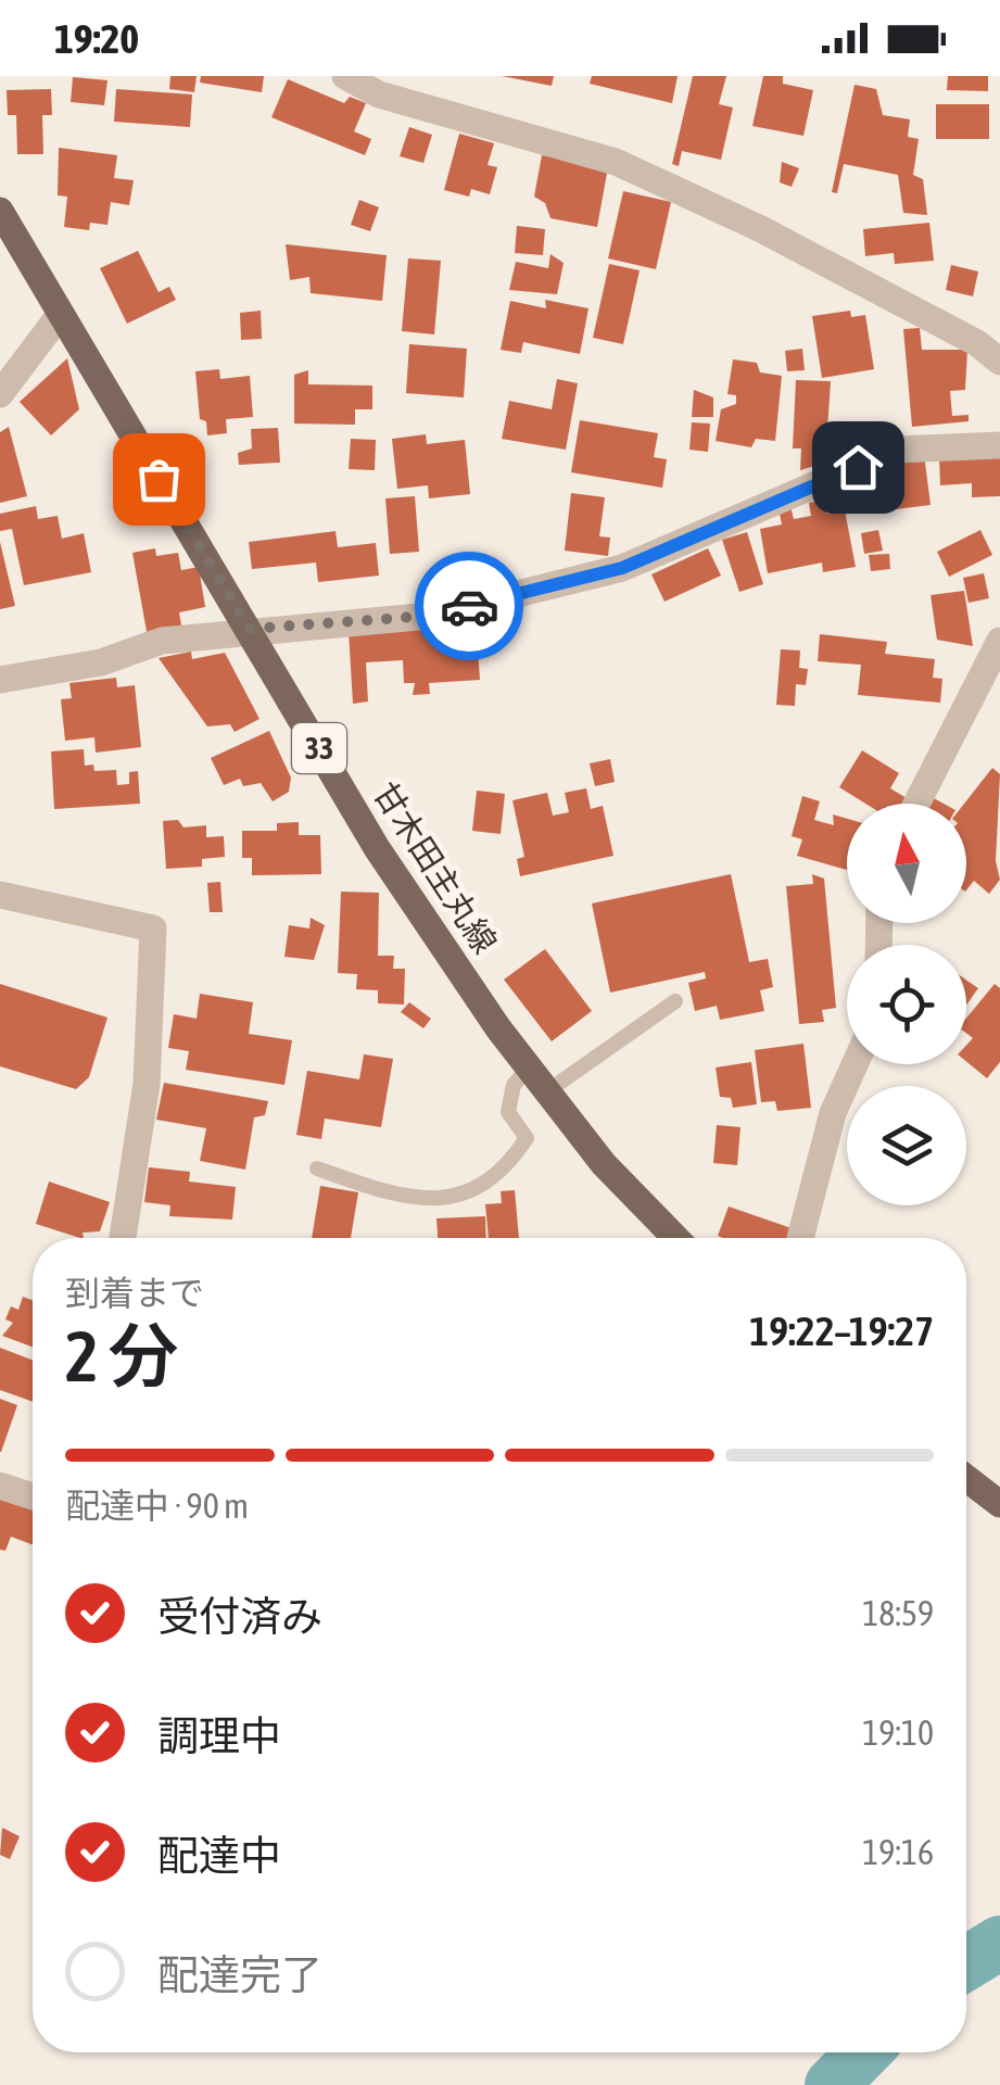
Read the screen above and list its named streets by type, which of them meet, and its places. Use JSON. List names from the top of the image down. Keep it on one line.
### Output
{"streets":{"main road":["33","甘木田主丸線"]},"north":"top","page":{"status":"19:20","heading":["2 分","到着まで","19:22–19:27"],"bar":"配達中 · 90 m","list":[["受付済み","18:59"],["調理中","19:10"],["配達中","19:16"],"配達完了"]}}
